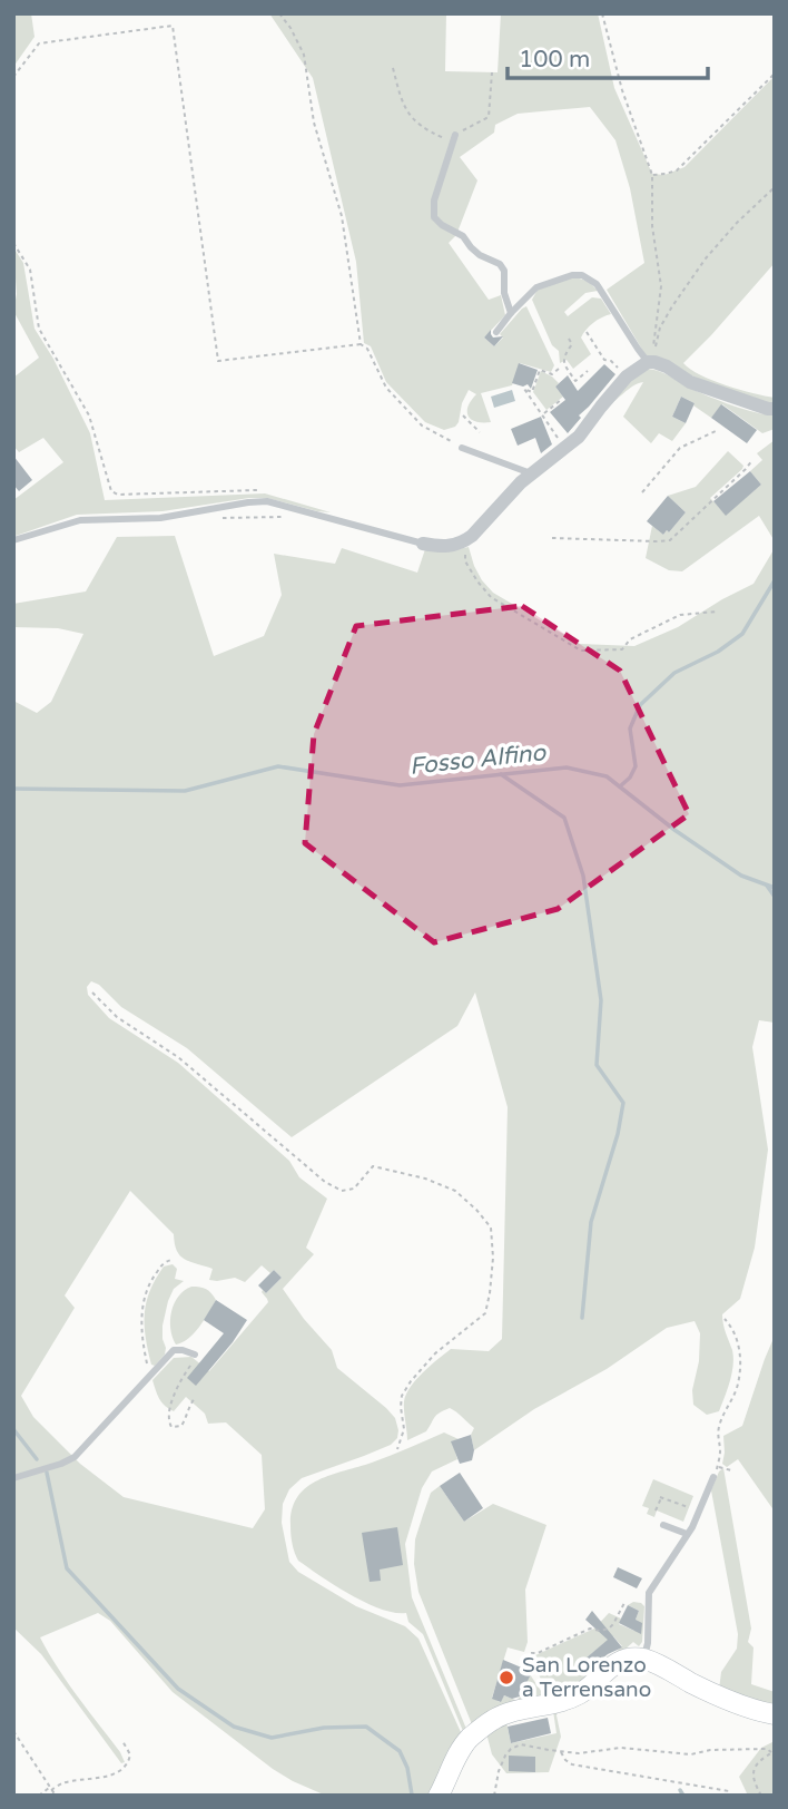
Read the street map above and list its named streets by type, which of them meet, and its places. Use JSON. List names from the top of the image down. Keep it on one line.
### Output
{"water":["Fosso Alfino"],"places":["San Lorenzo a Terrensano"],"scale_bar":"100 m"}
